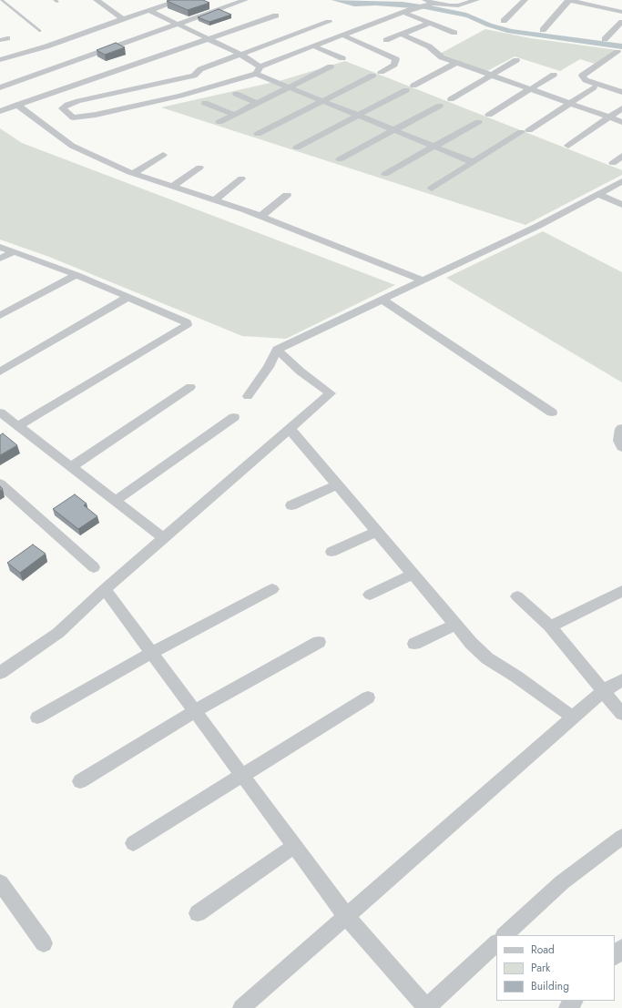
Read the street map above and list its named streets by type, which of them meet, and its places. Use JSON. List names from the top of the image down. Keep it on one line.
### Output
{"legend":["Road","Park","Building"]}
